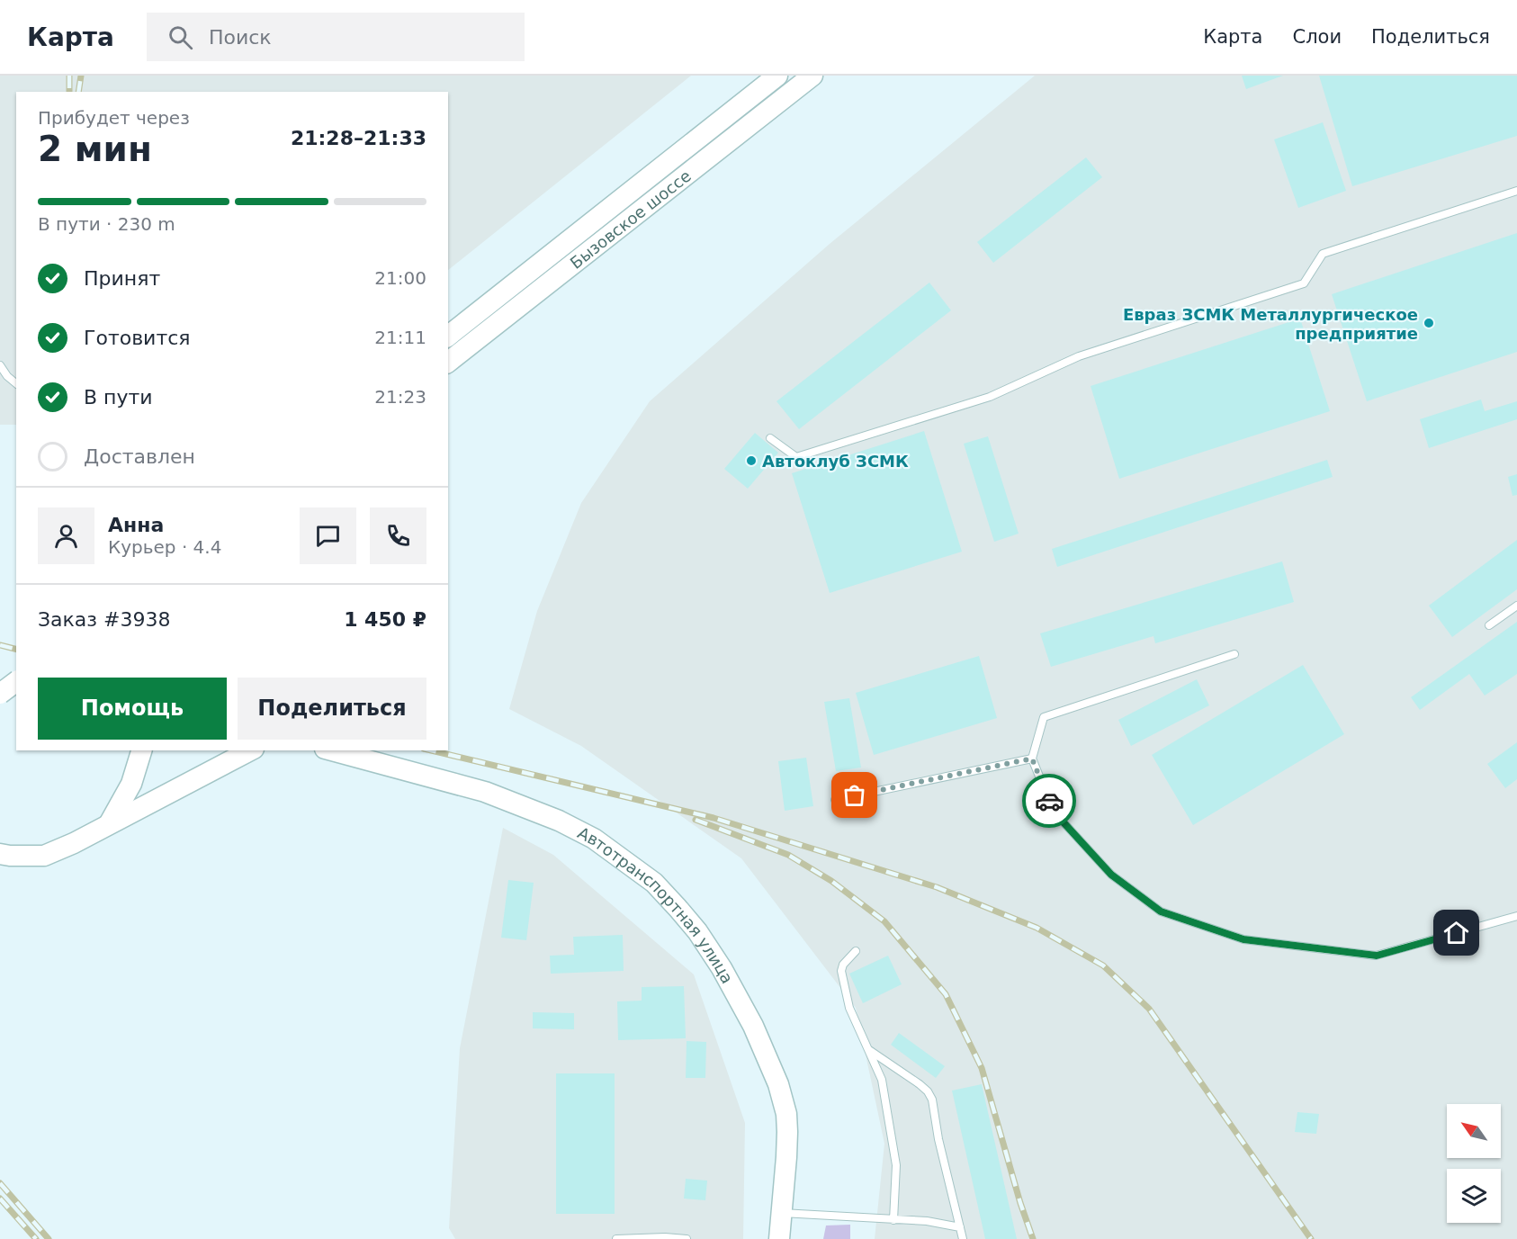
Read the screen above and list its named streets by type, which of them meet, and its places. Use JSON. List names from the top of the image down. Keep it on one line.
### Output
{"streets":{"main road":["Бызовское шоссе","Автотранспортная улица"]},"places":["Евраз ЗСМК Металлургическое предприятие","Автоклуб ЗСМК"],"north":"top left","page":{"header":"Карта","search":"Поиск","nav":["Карта","Слои","Поделиться"],"heading":["2 мин","Прибудет через","21:28–21:33"],"panel":["Анна","Курьер · 4.4","Заказ #3938","1 450 ₽"],"bar":"В пути · 230 m","list":[["Принят","21:00"],["Готовится","21:11"],["В пути","21:23"],"Доставлен"],"buttons":["Помощь","Поделиться"]}}
